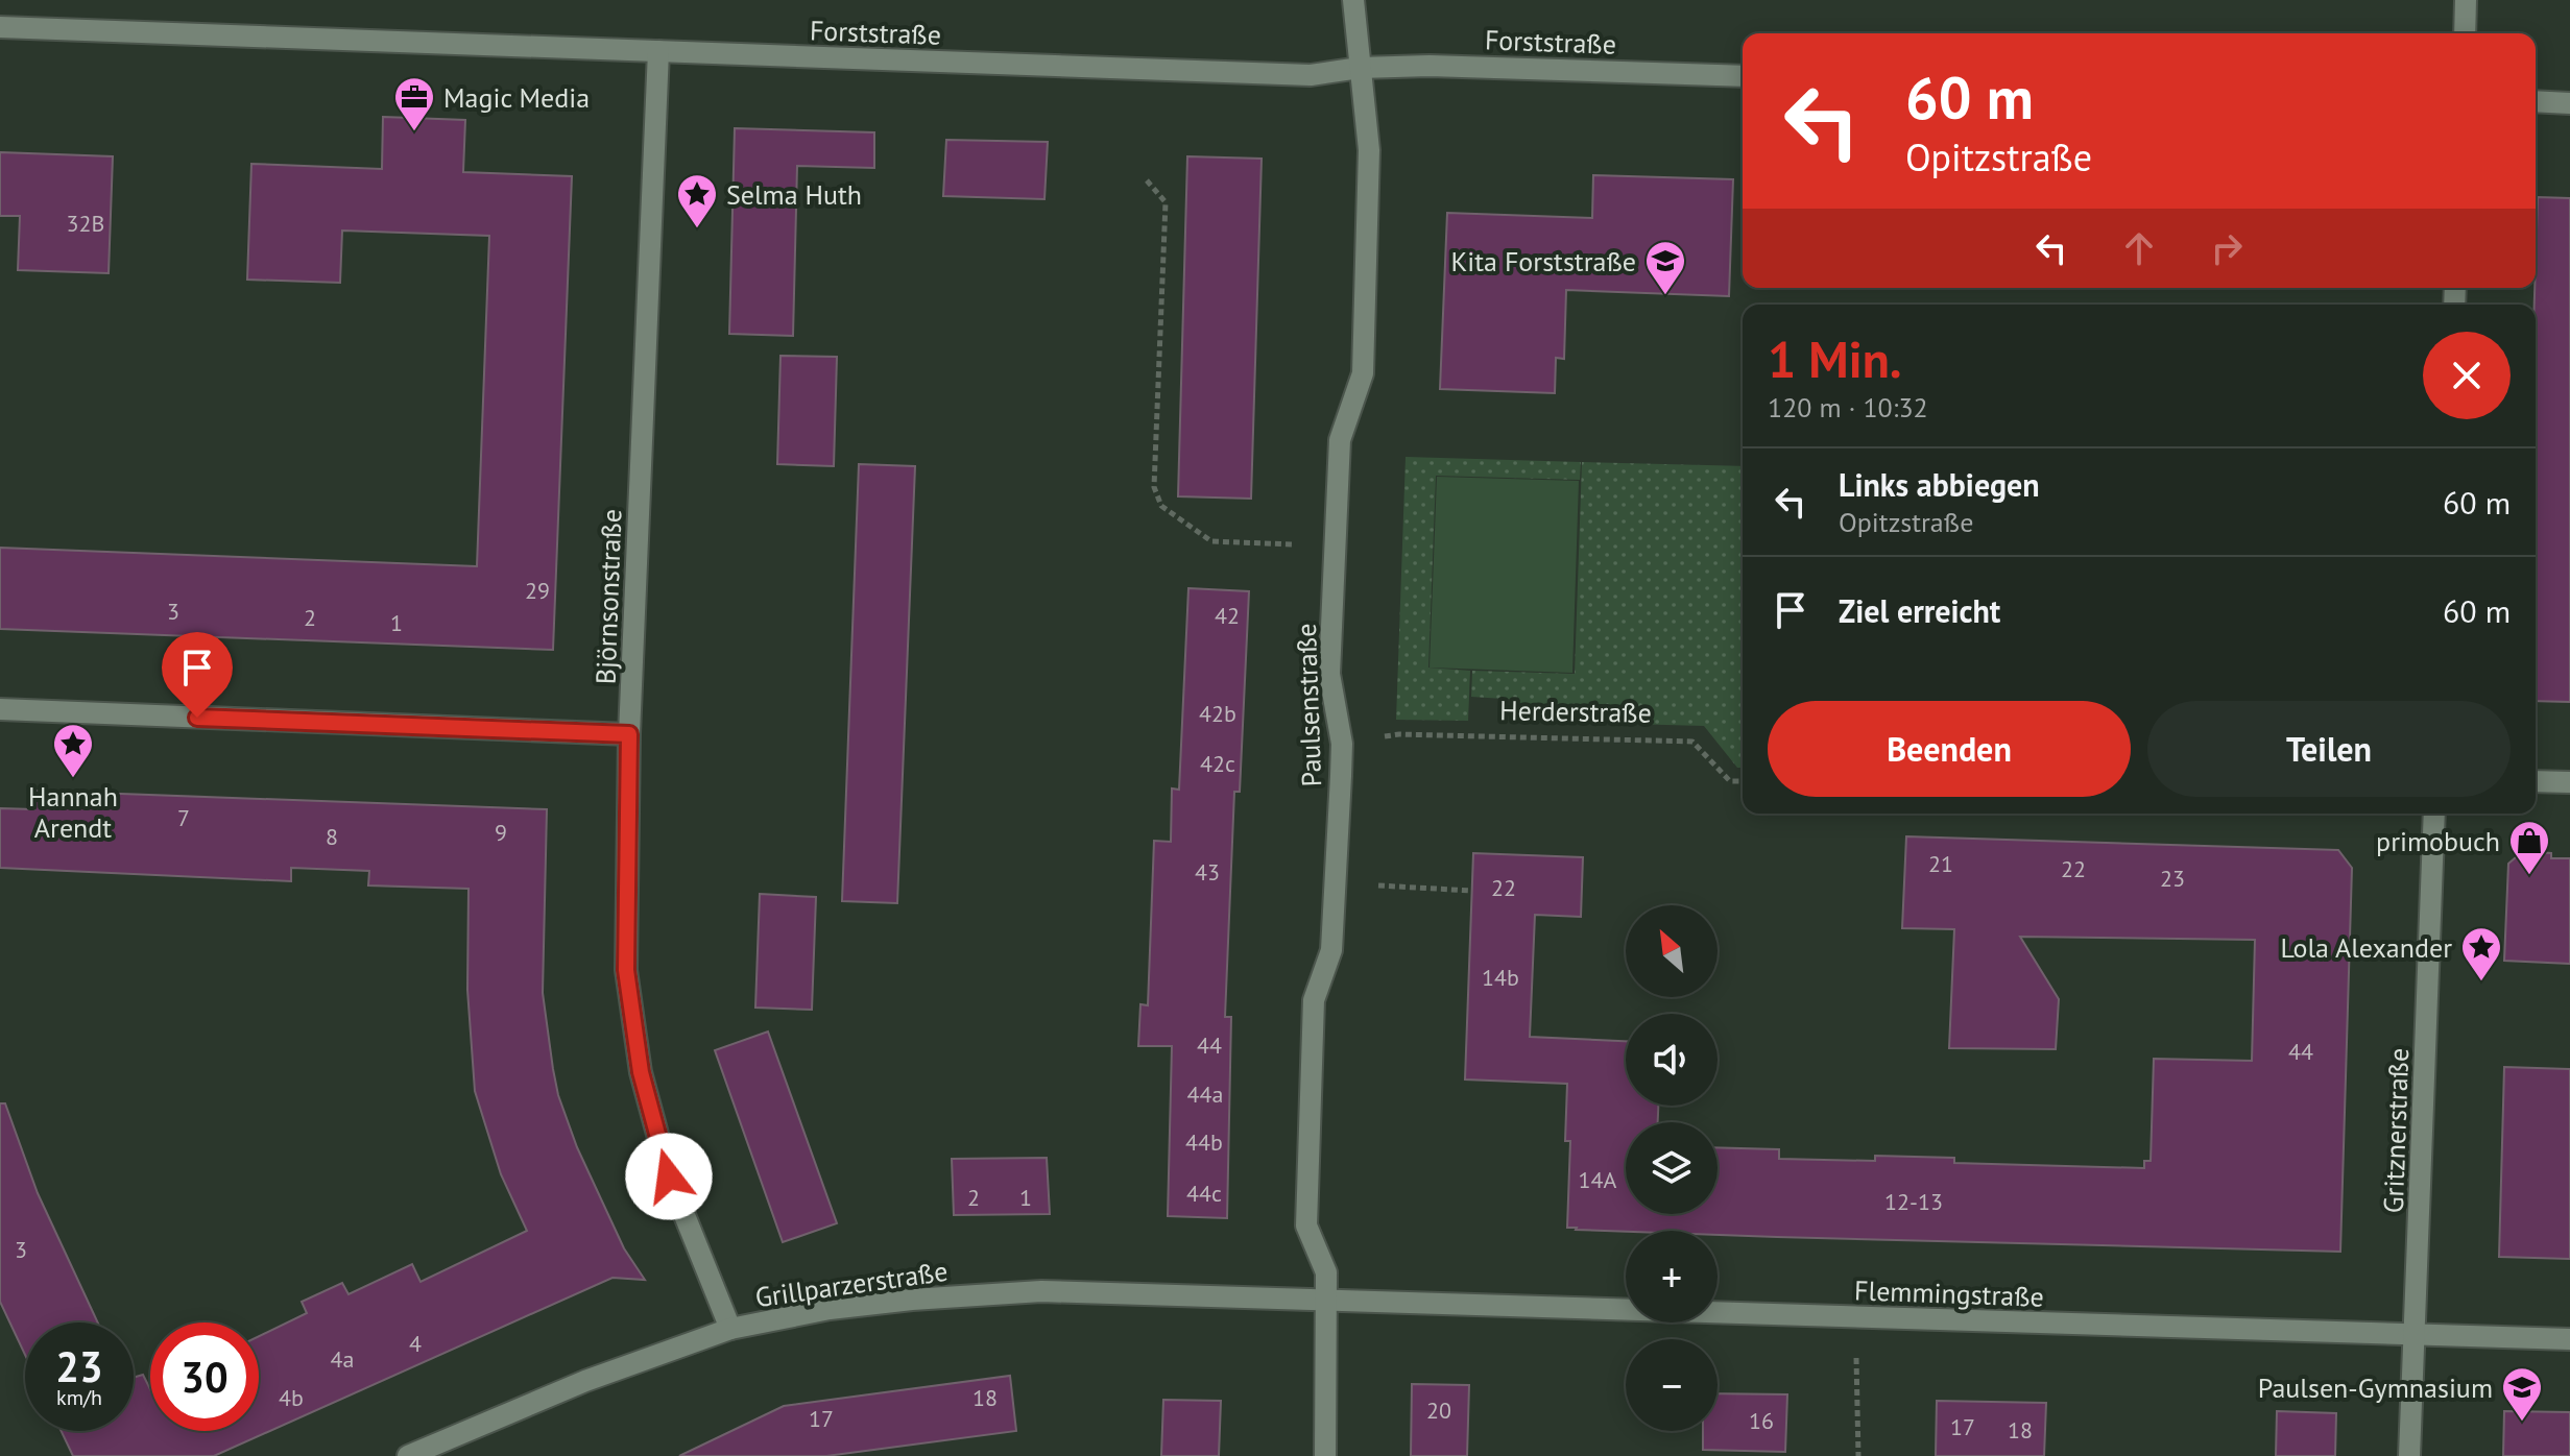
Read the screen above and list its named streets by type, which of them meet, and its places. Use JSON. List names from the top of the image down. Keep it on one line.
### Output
{"streets":{"street":["Forststraße","Björnsonstraße","Paulsenstraße","Gritznerstraße","Grillparzerstraße","Flemmingstraße"],"path":["Herderstraße"]},"crossings":[["Forststraße","Björnsonstraße"],["Forststraße","Paulsenstraße"],["Björnsonstraße","Grillparzerstraße"],["Paulsenstraße","Grillparzerstraße"],["Paulsenstraße","Flemmingstraße"],["Gritznerstraße","Flemmingstraße"],["Grillparzerstraße","Flemmingstraße"]],"places":{"office":["Magic Media"],"place":["Selma Huth","Hannah Arendt","Lola Alexander"],"school or university":["Kita Forststraße","Paulsen-Gymnasium"],"shop":["primobuch"]},"house_numbers":["32B","29","3","42","2","1","42b","42c","7","9","8","21","22","43","23","22","14b","44","44","44a","44b","14A","44c","2","1","12-13","3","4","4a","4b","18","20","17","16","17","18"],"north":"top left","page":{"turn":["60 m","Opitzstraße"],"heading":["1 Min.","120 m · 10:32"],"list":[{"name":"Links abbiegen","note":"Opitzstraße","value":"60 m"},{"name":"Ziel erreicht","value":"60 m"}],"buttons":["Beenden","Teilen"],"map_buttons":["+","−"],"speed":"23 km/h","limit":"30"}}
